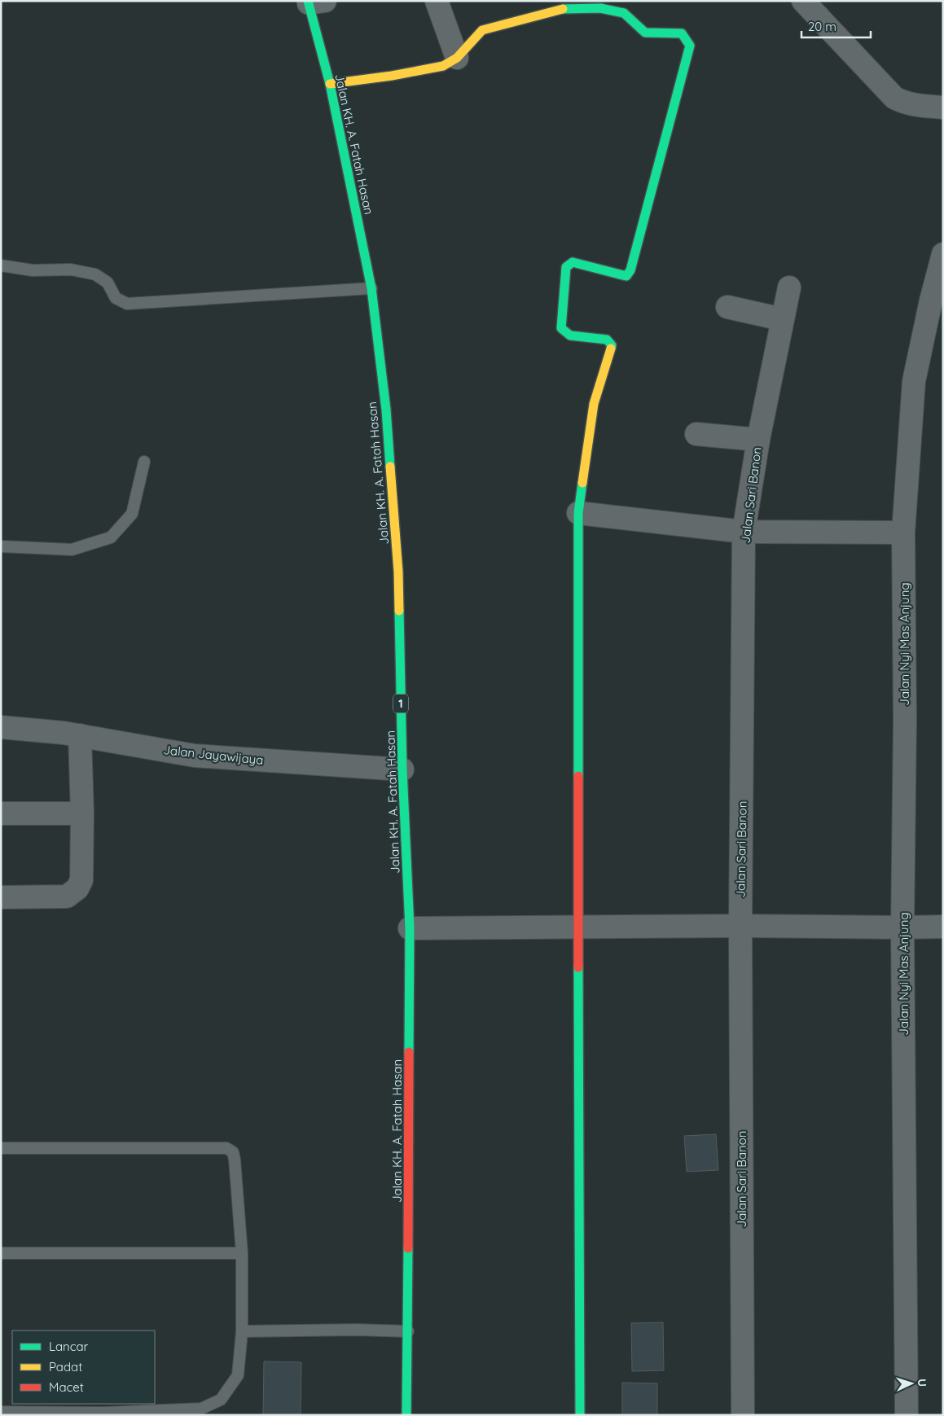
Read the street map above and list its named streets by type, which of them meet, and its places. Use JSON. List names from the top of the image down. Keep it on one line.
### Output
{"streets":{"main road":["Jalan KH. A. Fatah Hasan","1"],"street":["Jalan Sari Banon","Jalan Nyi Mas Anjung","Jalan Jayawijaya"]},"crossings":[["Jalan KH. A. Fatah Hasan","Jalan Jayawijaya"]],"legend":["Lancar","Padat","Macet"],"scale_bar":"20 m","north":"right"}
